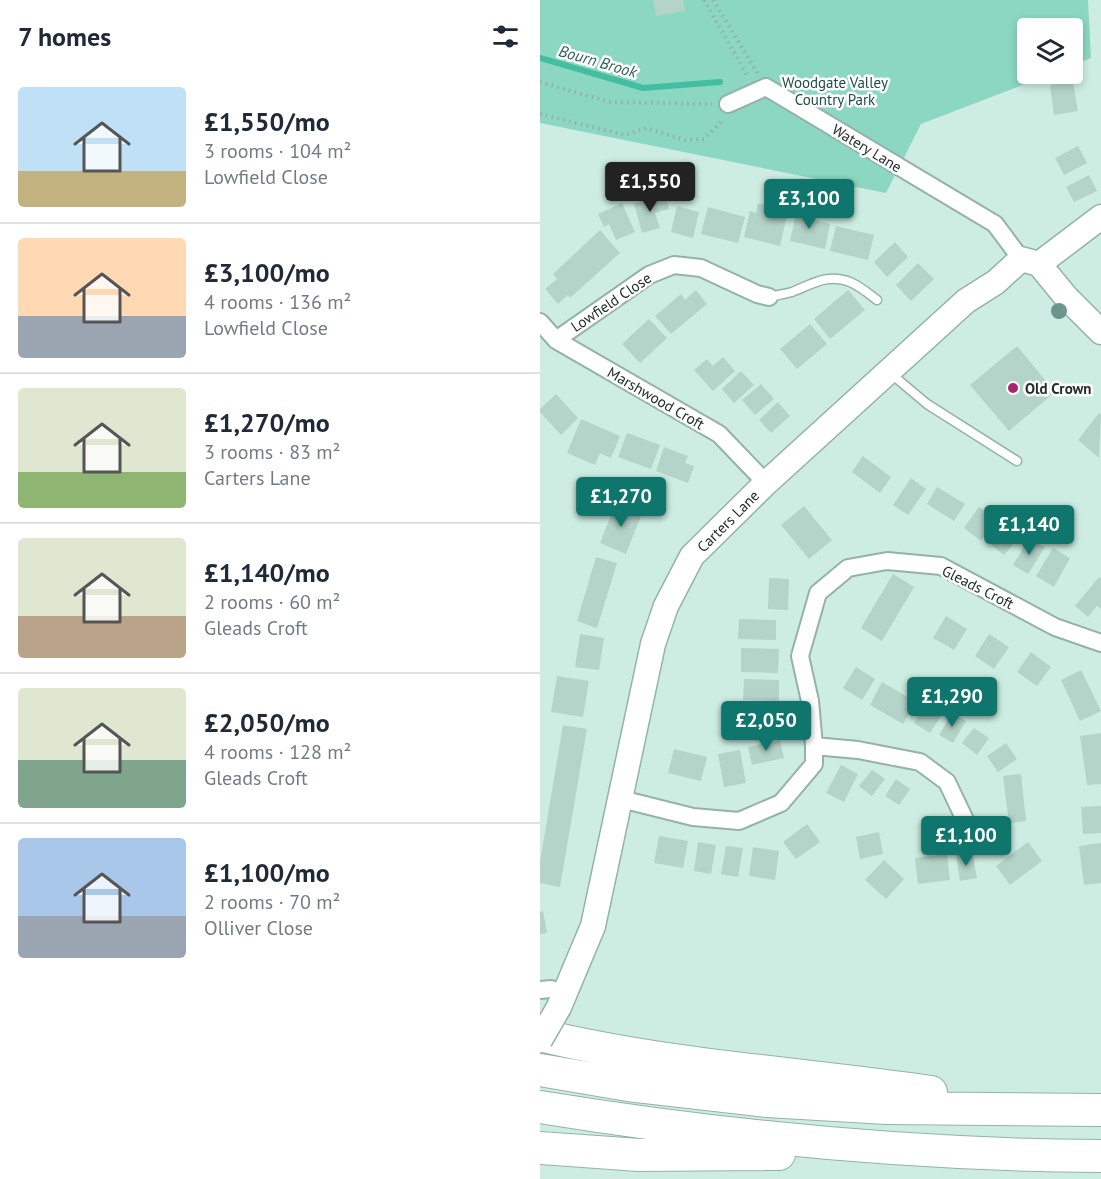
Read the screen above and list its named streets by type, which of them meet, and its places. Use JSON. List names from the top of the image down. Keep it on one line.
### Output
{"streets":{"street":["Watery Lane","Lowfield Close","Marshwood Croft","Carters Lane","Gleads Croft"]},"crossings":[["Watery Lane","Carters Lane"],["Lowfield Close","Marshwood Croft"],["Marshwood Croft","Carters Lane"],["Carters Lane","Gleads Croft"]],"water":["Bourn Brook"],"parks":["Woodgate Valley Country Park"],"places":["Old Crown"],"page":{"heading":"7 homes","list":[{"name":"£1,550/mo","note":"3 rooms · 104 m² · Lowfield Close"},{"name":"£3,100/mo","note":"4 rooms · 136 m² · Lowfield Close"},{"name":"£1,270/mo","note":"3 rooms · 83 m² · Carters Lane"},{"name":"£1,140/mo","note":"2 rooms · 60 m² · Gleads Croft"},{"name":"£2,050/mo","note":"4 rooms · 128 m² · Gleads Croft"},{"name":"£1,100/mo","note":"2 rooms · 70 m² · Olliver Close"}],"price":["£1,550","£3,100","£1,270","£1,140","£1,290","£2,050","£1,100"]}}
